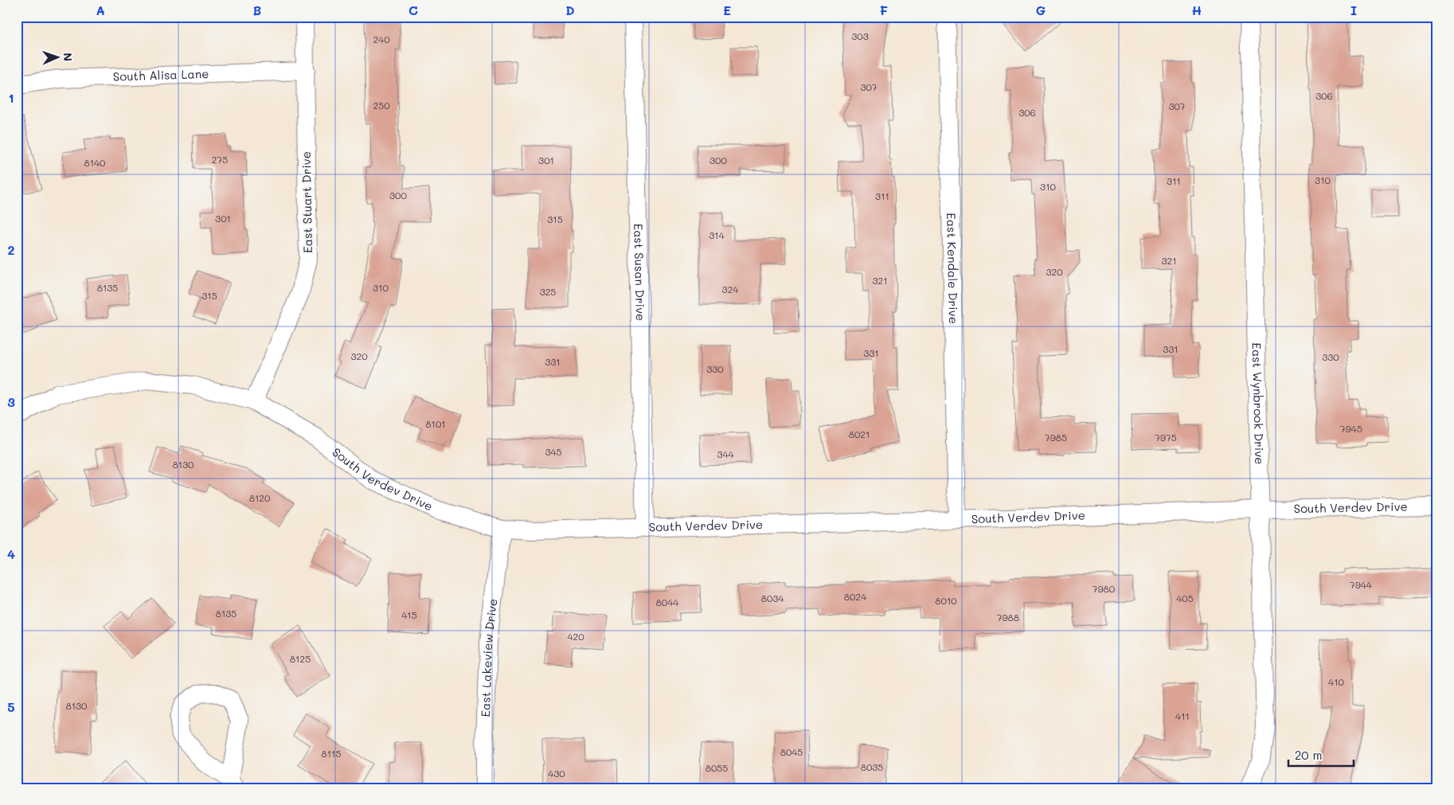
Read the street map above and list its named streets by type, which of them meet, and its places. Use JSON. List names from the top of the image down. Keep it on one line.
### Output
{"streets":{"street":["South Alisa Lane","East Stuart Drive","East Kendale Drive","East Susan Drive","East Wynbrook Drive","South Verdev Drive","East Lakeview Drive"]},"crossings":[["South Alisa Lane","East Stuart Drive"],["East Stuart Drive","South Verdev Drive"],["East Kendale Drive","South Verdev Drive"],["East Susan Drive","South Verdev Drive"],["East Wynbrook Drive","South Verdev Drive"],["South Verdev Drive","East Lakeview Drive"]],"house_numbers":["303","240","307","306","250","307","306","275","301","300","8140","310","311","310","300","311","301","315","314","321","320","321","8135","310","324","325","315","331","331","320","330","331","330","8101","7945","8021","7985","7975","345","344","8130","8120","7944","7980","8024","8034","405","8010","8044","8135","415","7988","420","8125","410","8130","411","8045","8115","8035","8055","430"],"scale_bar":"20 m","north":"right","grid":{"columns":["A","B","C","D","E","F","G","H","I"],"rows":["1","2","3","4","5"]}}
